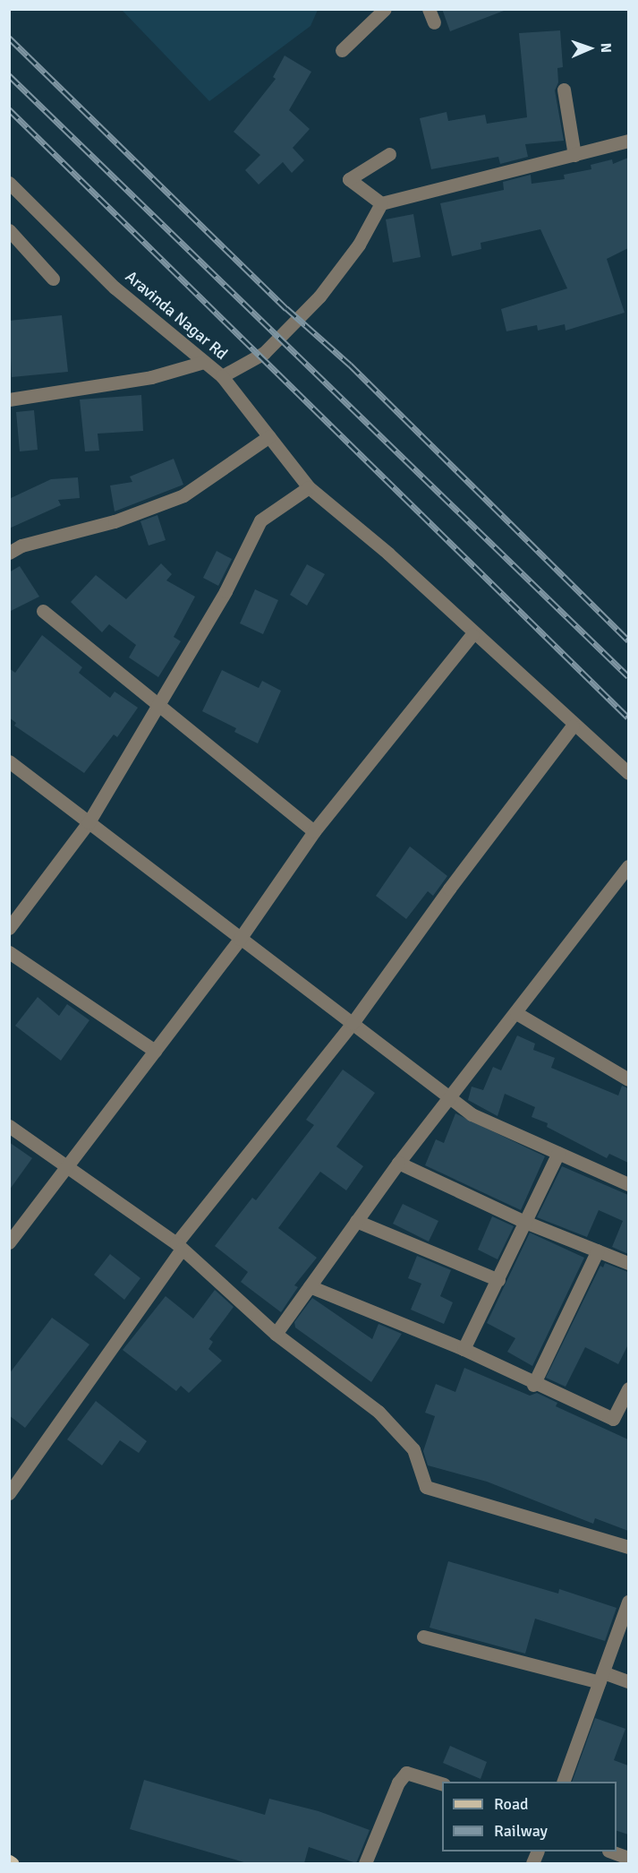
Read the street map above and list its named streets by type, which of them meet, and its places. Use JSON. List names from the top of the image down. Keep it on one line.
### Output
{"streets":{"street":["Aravinda Nagar Rd"]},"legend":["Road","Railway"],"north":"right"}
